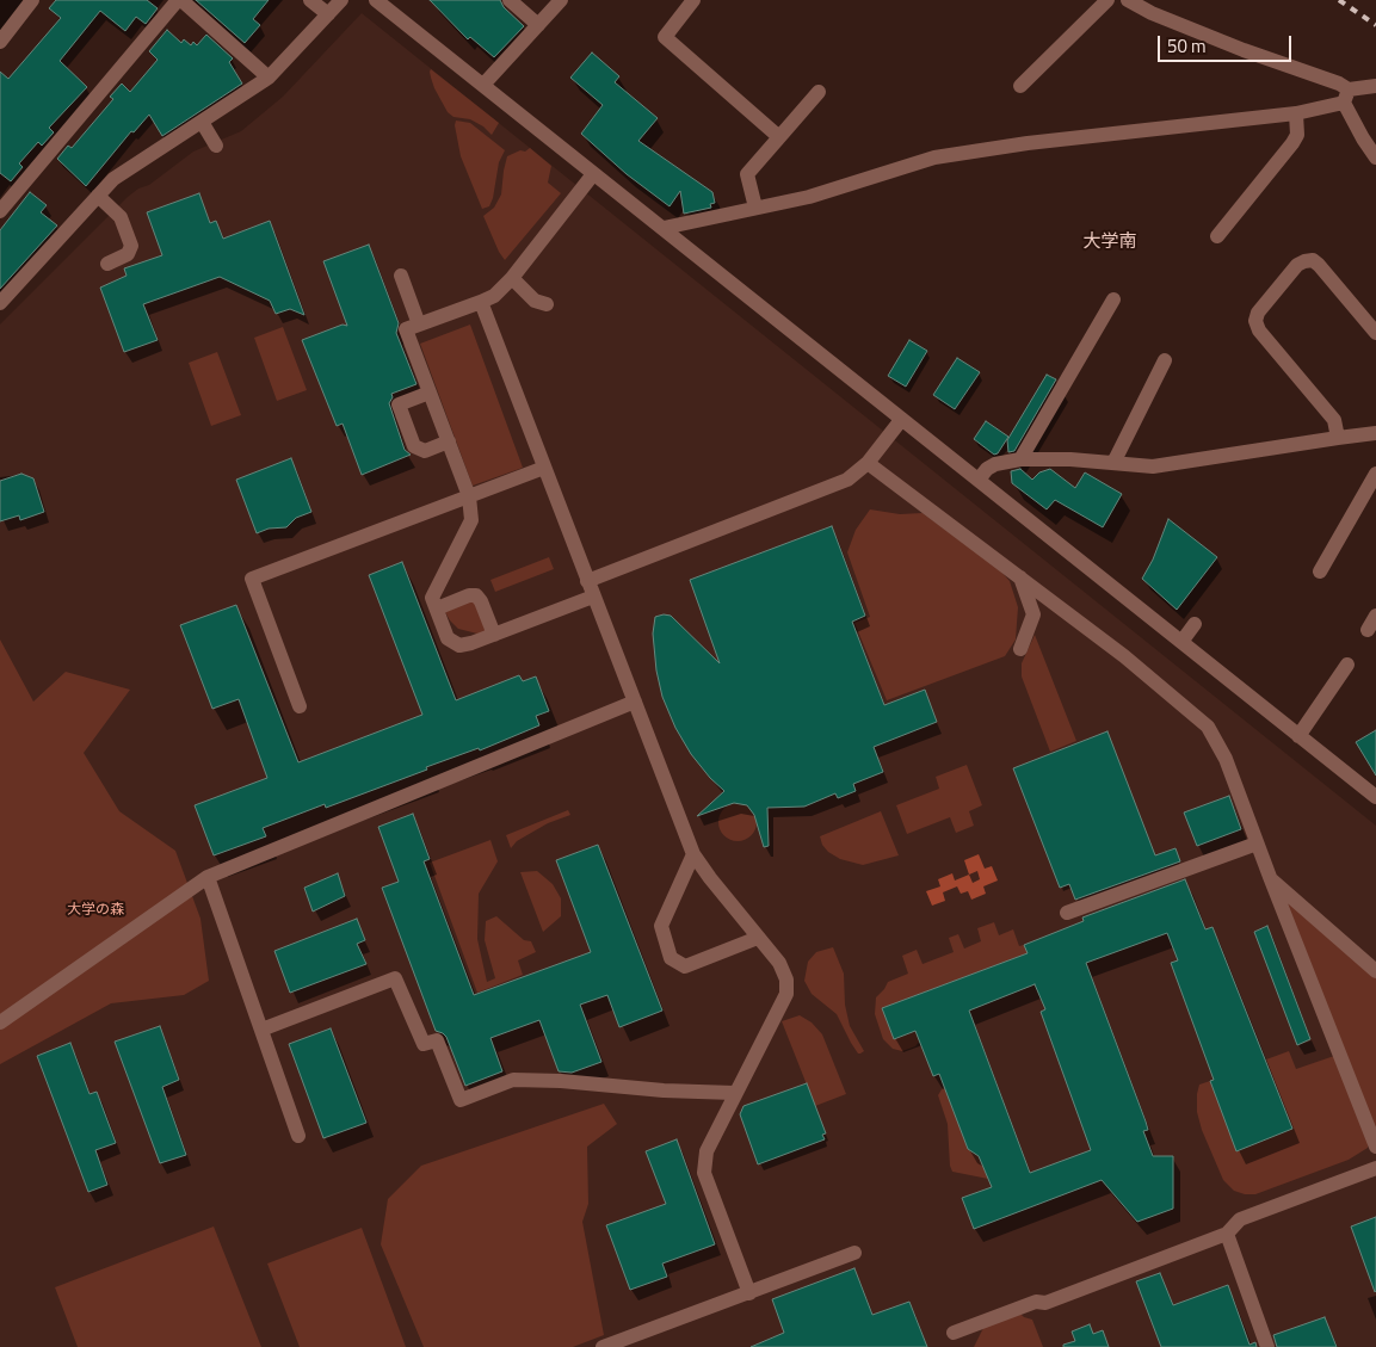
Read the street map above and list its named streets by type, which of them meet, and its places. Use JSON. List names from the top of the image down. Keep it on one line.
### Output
{"districts":["大学南"],"parks":["大学の森"],"scale_bar":"50 m"}
